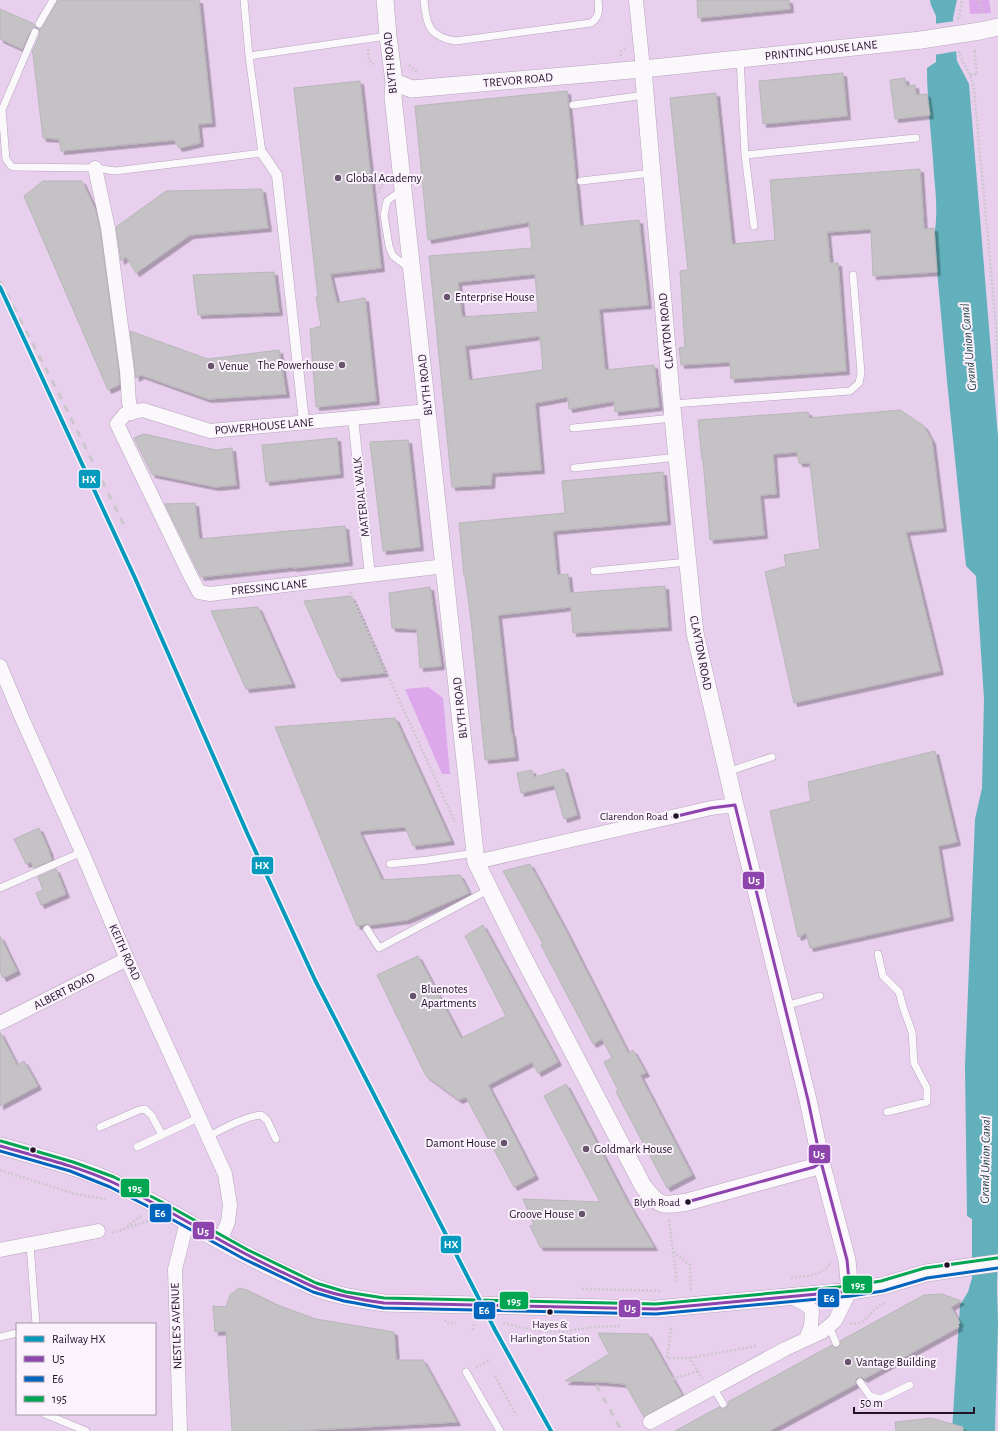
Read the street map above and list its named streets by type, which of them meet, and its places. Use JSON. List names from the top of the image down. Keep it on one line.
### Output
{"streets":{"street":["PRINTING HOUSE LANE","BLYTH ROAD","TREVOR ROAD","CLAYTON ROAD","POWERHOUSE LANE","MATERIAL WALK","PRESSING LANE","KEITH ROAD","ALBERT ROAD","NESTLE'S AVENUE"]},"crossings":[["PRINTING HOUSE LANE","TREVOR ROAD"],["PRINTING HOUSE LANE","CLAYTON ROAD"],["BLYTH ROAD","TREVOR ROAD"],["BLYTH ROAD","POWERHOUSE LANE"],["BLYTH ROAD","PRESSING LANE"],["TREVOR ROAD","CLAYTON ROAD"],["POWERHOUSE LANE","MATERIAL WALK"],["POWERHOUSE LANE","PRESSING LANE"],["MATERIAL WALK","PRESSING LANE"],["KEITH ROAD","ALBERT ROAD"]],"water":["Grand Union Canal"],"places":["Global Academy","Enterprise House","The Powerhouse","Venue","Clarendon Road","Bluenotes Apartments","Damont House","Goldmark House","Blyth Road","Groove House","Hayes & Harlington Station","Vantage Building"],"lines":["rail line HX","transit line U5","transit line 195","transit line E6"],"legend":["Railway HX","U5","E6","195"],"scale_bar":"50 m"}
